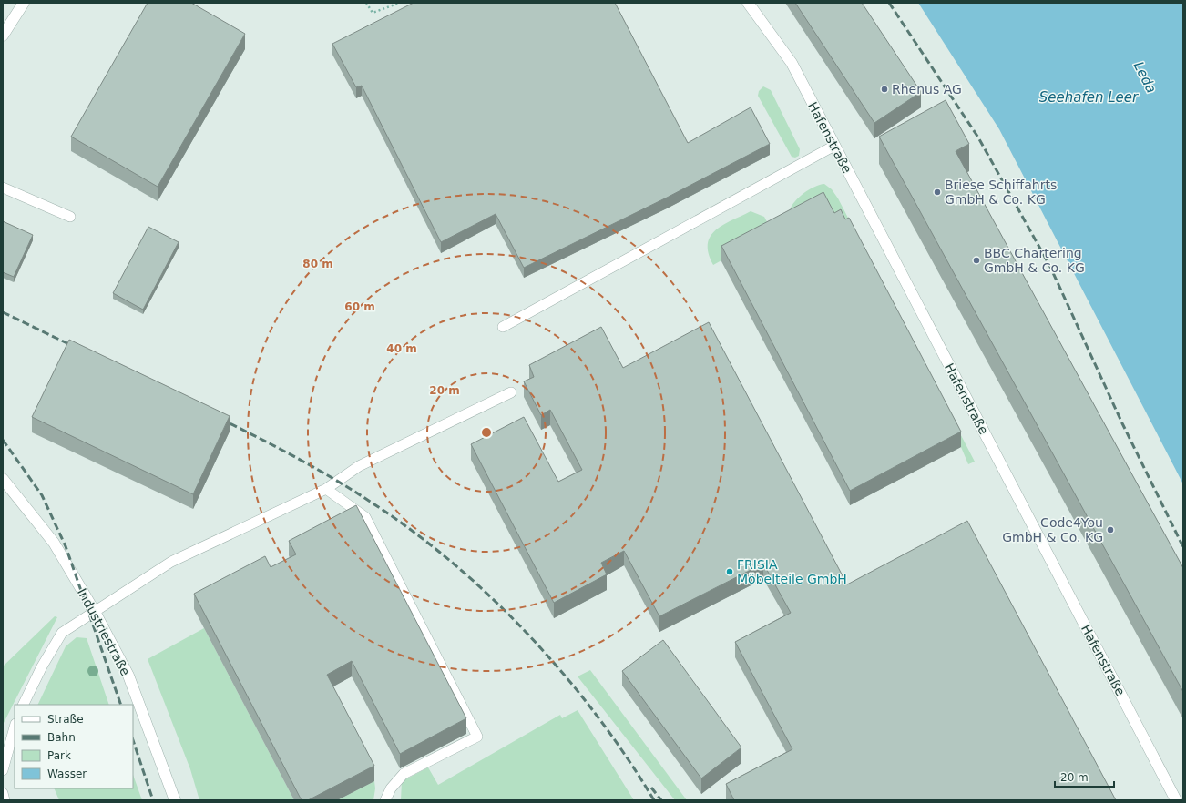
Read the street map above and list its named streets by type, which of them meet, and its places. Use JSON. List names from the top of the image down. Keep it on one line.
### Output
{"streets":{"street":["Hafenstraße","Industriestraße"]},"water":["Leda","Seehafen Leer"],"places":["Rhenus AG","Briese Schiffahrts GmbH & Co. KG","BBC Chartering GmbH & Co. KG","Code4You GmbH & Co. KG","FRISIA Möbelteile GmbH"],"legend":["Straße","Bahn","Park","Wasser"],"scale_bar":"20 m","rings":["80 m","60 m","40 m","20 m"]}
